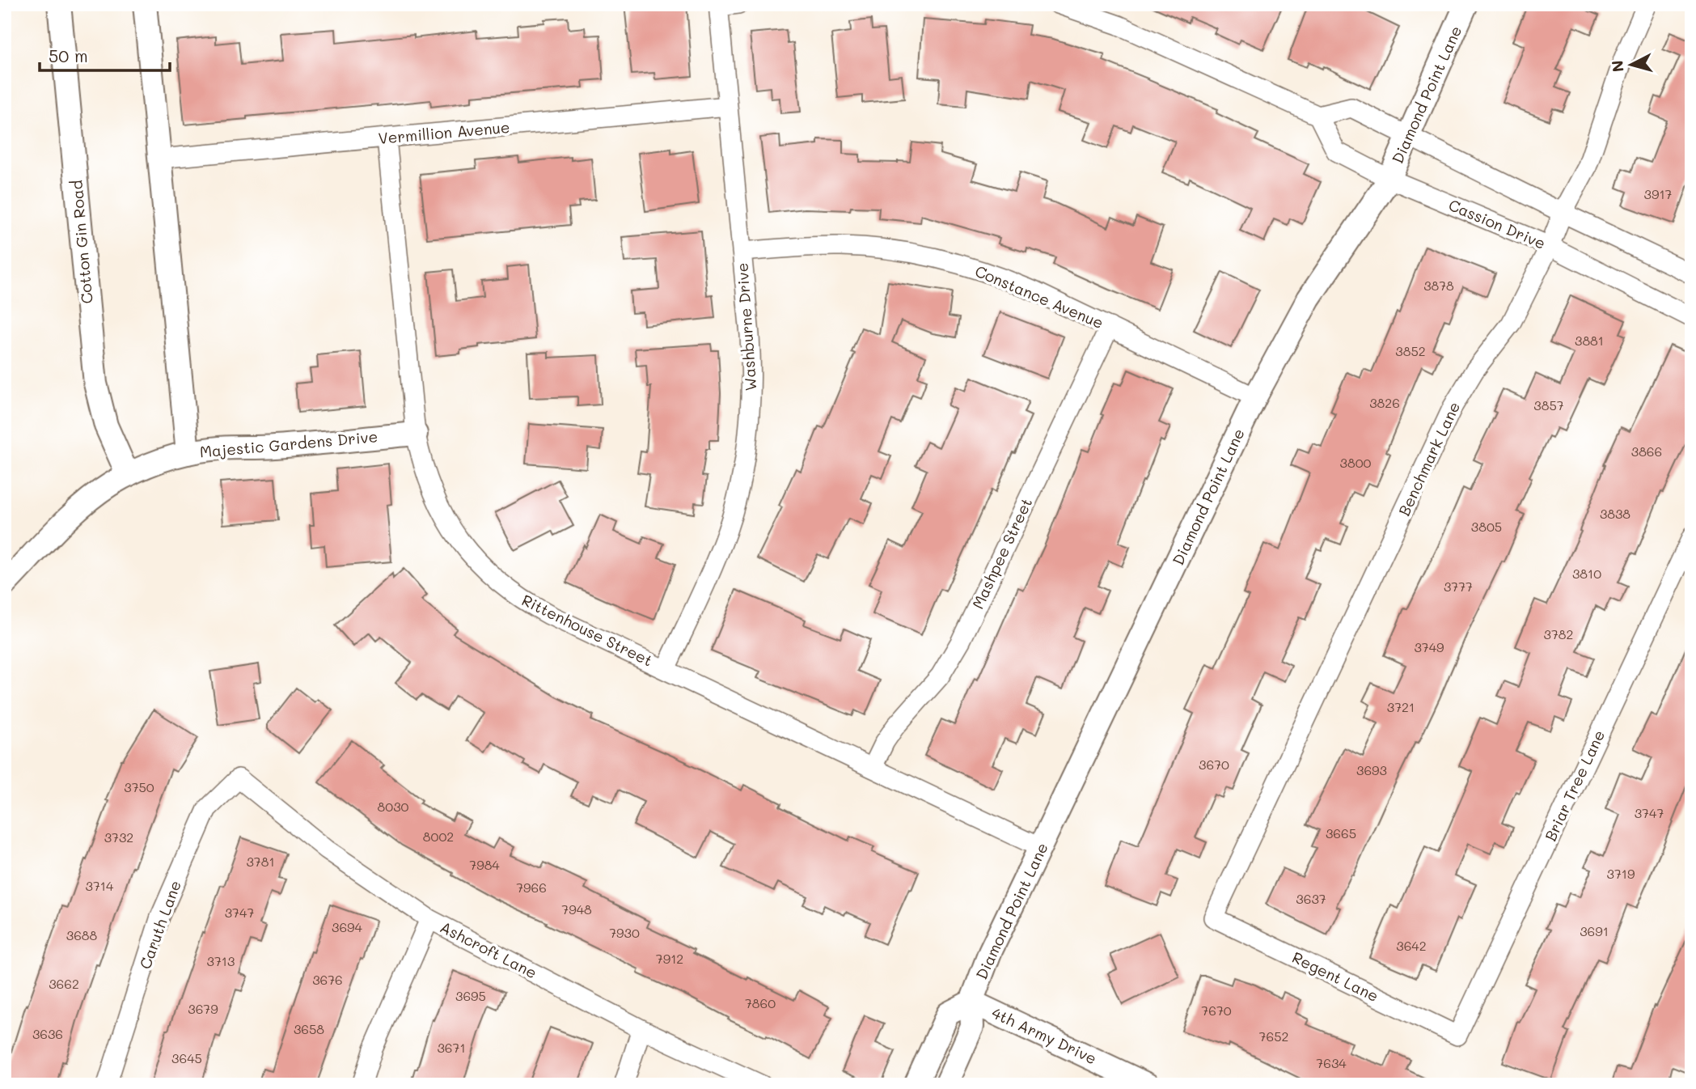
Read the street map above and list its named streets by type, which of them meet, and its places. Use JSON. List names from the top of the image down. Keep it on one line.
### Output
{"streets":{"street":["Diamond Point Lane","Vermillion Avenue","Cassion Drive","Cotton Gin Road","Constance Avenue","Washburne Drive","Majestic Gardens Drive","Benchmark Lane","Mashpee Street","Rittenhouse Street","Briar Tree Lane","Caruth Lane","Ashcroft Lane","Regent Lane","4th Army Drive"]},"crossings":[["Diamond Point Lane","Cassion Drive"],["Diamond Point Lane","Constance Avenue"],["Diamond Point Lane","Rittenhouse Street"],["Diamond Point Lane","4th Army Drive"],["Vermillion Avenue","Washburne Drive"],["Vermillion Avenue","Rittenhouse Street"],["Cassion Drive","Benchmark Lane"],["Cotton Gin Road","Majestic Gardens Drive"],["Constance Avenue","Washburne Drive"],["Constance Avenue","Mashpee Street"],["Washburne Drive","Rittenhouse Street"],["Majestic Gardens Drive","Rittenhouse Street"],["Benchmark Lane","Regent Lane"],["Mashpee Street","Rittenhouse Street"],["Briar Tree Lane","Regent Lane"],["Caruth Lane","Ashcroft Lane"]],"house_numbers":["3917","3878","3881","3852","3826","3857","3866","3800","3838","3805","3810","3777","3782","3749","3721","3670","3693","3750","8030","3747","3665","8002","3732","3781","7984","3719","3714","7966","3637","7948","3747","3694","3691","7930","3688","3642","7912","3713","3676","3662","3695","7860","3679","7670","3658","3636","7652","3671","3645","7634"],"scale_bar":"50 m","north":"left"}
